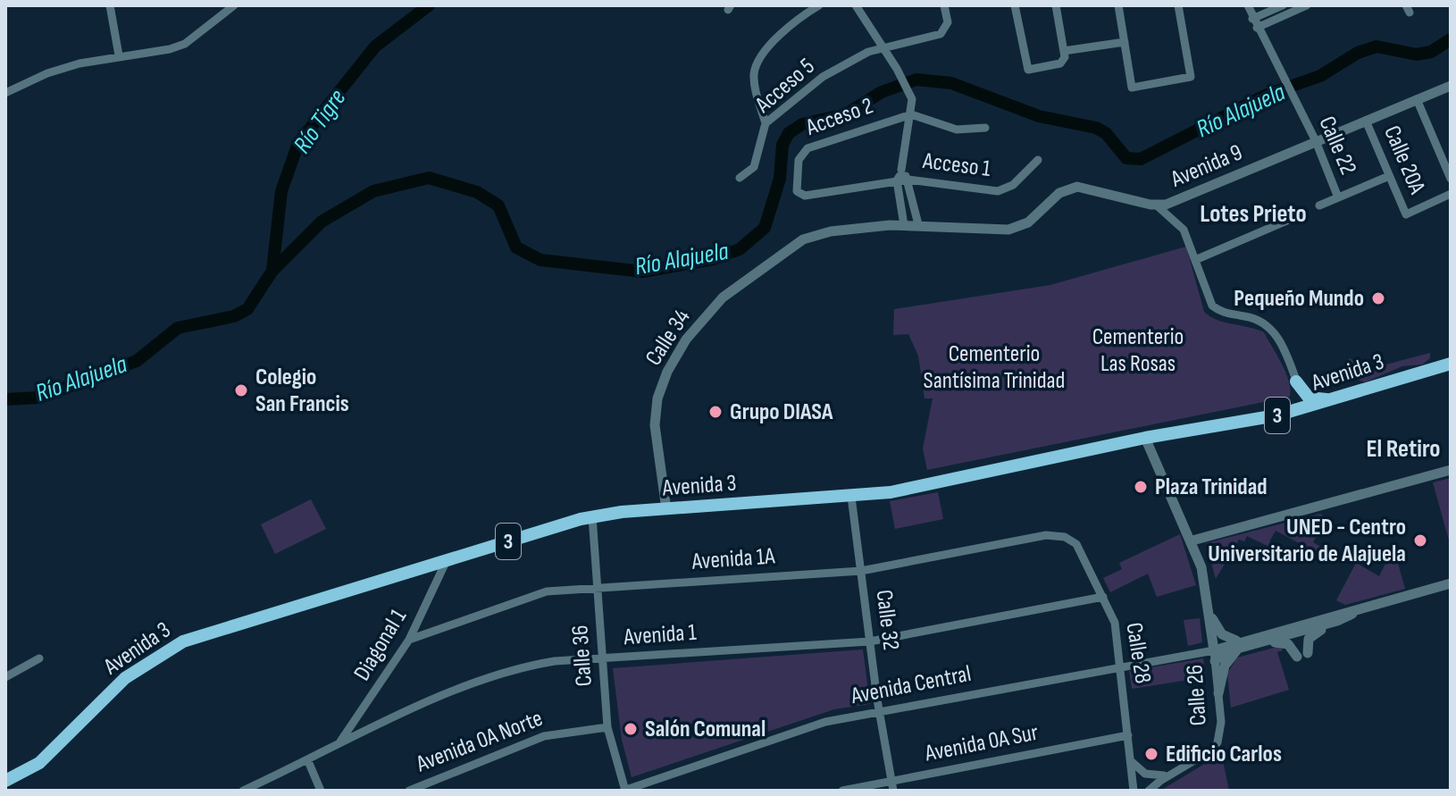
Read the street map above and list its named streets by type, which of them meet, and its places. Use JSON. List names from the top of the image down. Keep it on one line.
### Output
{"streets":{"main road":["Avenida 3","3"],"street":["Acceso 5","Acceso 2","Calle 22","Calle 20A","Acceso 1","Avenida 9","Calle 34","Avenida 1A","Calle 32","Avenida 1","Diagonal 1","Calle 28","Calle 36","Avenida Central","Calle 26","Avenida 0A Norte","Avenida 0A Sur"]},"crossings":[["Acceso 2","Acceso 1"],["Calle 22","Avenida 9"],["Calle 20A","Avenida 9"],["Avenida 9","Calle 34"],["Calle 34","Avenida 3"],["Avenida 3","Calle 32"],["Avenida 3","Diagonal 1"],["Avenida 3","Calle 36"],["Avenida 1A","Calle 32"],["Avenida 1A","Diagonal 1"],["Avenida 1A","Calle 28"],["Avenida 1A","Calle 36"],["Calle 32","Avenida 1"],["Calle 32","Avenida Central"],["Calle 32","Avenida 0A Sur"],["Avenida 1","Diagonal 1"],["Avenida 1","Calle 28"],["Avenida 1","Calle 36"],["Calle 28","Avenida Central"],["Calle 28","Avenida 0A Sur"],["Calle 36","Avenida Central"],["Calle 36","Avenida 0A Norte"],["Avenida Central","Calle 26"]],"districts":["Lotes Prieto","El Retiro"],"water":["Río Alajuela","Río Tigre"],"parks":["Cementerio Las Rosas","Cementerio Santísima Trinidad"],"places":["Pequeño Mundo","Colegio San Francis","Grupo DIASA","Plaza Trinidad","UNED - Centro Universitario de Alajuela","Salón Comunal","Edificio Carlos"]}
